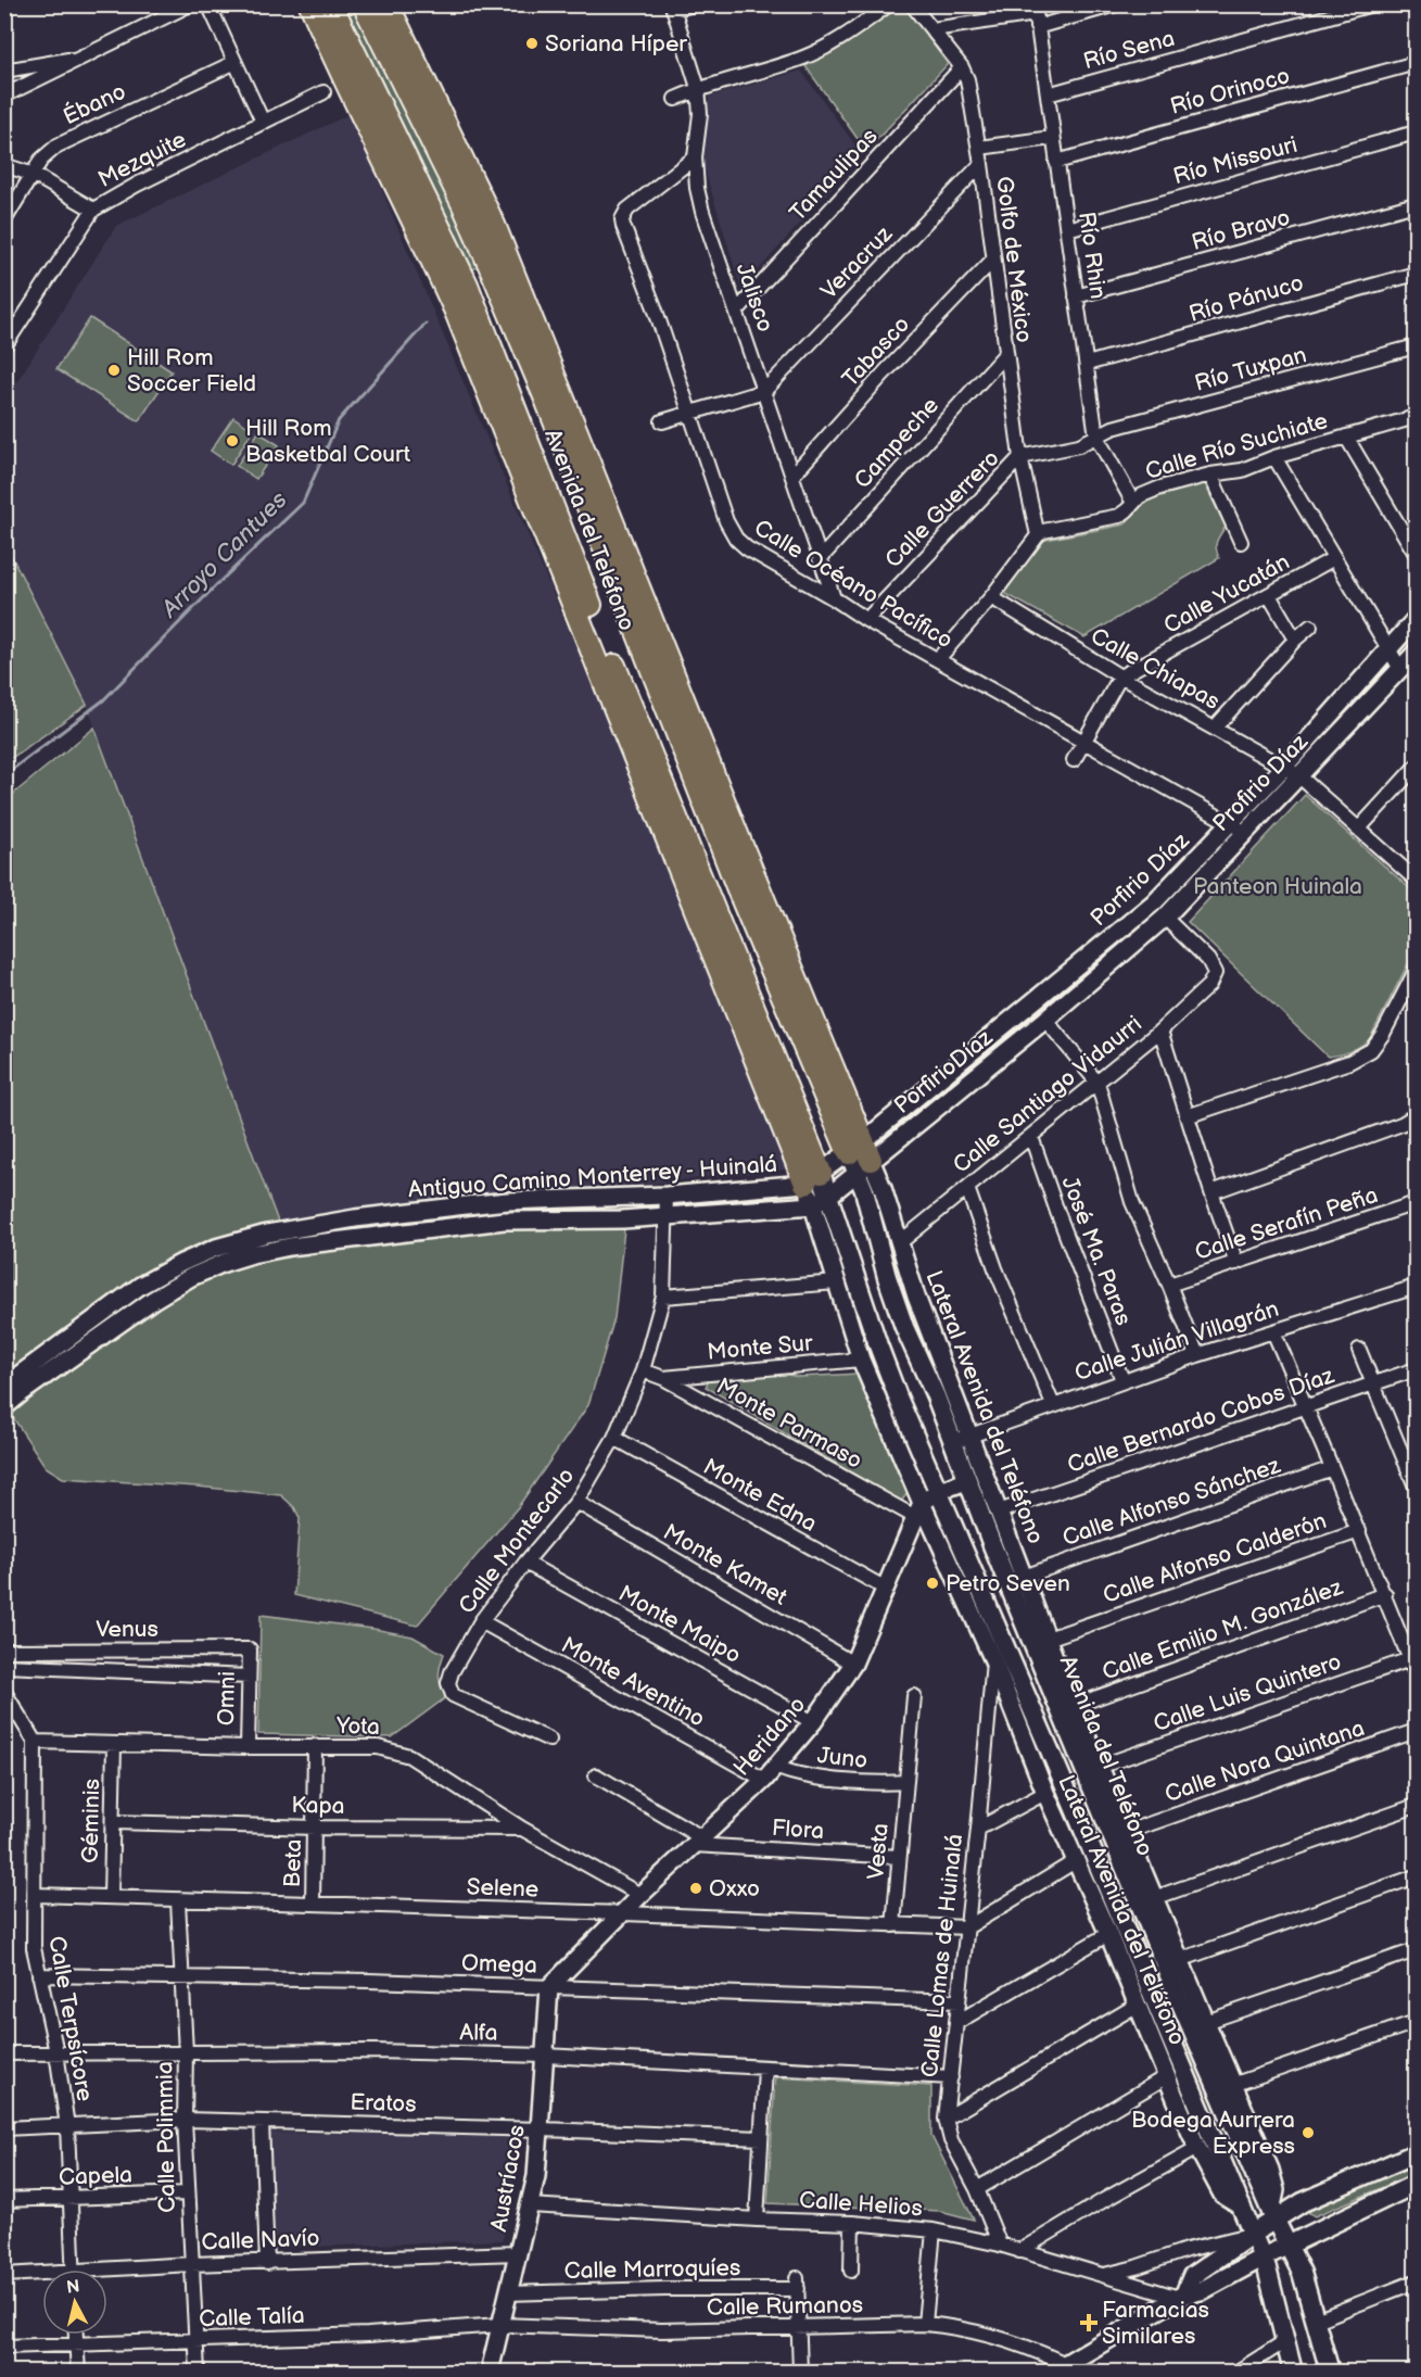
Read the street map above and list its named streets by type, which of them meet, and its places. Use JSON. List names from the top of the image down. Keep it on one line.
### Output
{"streets":{"main road":["Avenida del Teléfono"],"street":["Río Sena","Río Orinoco","Ébano","Mezquite","Río Missouri","Tamaulipas","Río Bravo","Río Rhin","Golfo de México","Veracruz","Jalisco","Río Pánuco","Tabasco","Río Tuxpan","Campeche","Calle Río Suchiate","Calle Guerrero","Calle Océano Pacífico","Calle Yucatán","Calle Chiapas","Profirio Díaz","Porfirio Díaz","PorfirioDíaz","Calle Santiago Vidaurri","Antiguo Camino Monterrey - Huinalá","Calle Serafín Peña","José Ma. Paras","Calle Julián Villagrán","Monte Sur","Lateral Avenida del Teléfono","Calle Bernardo Cobos Díaz","Monte Parmaso","Monte Edna","Calle Alfonso Sánchez","Calle Montecarlo","Calle Alfonso Calderón","Monte Kamet","Monte Maipo","Venus","Calle Emilio M. González","Monte Aventino","Calle Luis Quintero","Omni","Yota","Heridano","Juno","Calle Nora Quintana","Kapa","Géminis","Flora","Vesta","Beta","Selene","Calle Lomas de Huinalá","Omega","Calle Terpsícore","Alfa","Eratos","Calle Polimmia","Capela","Austríacos","Calle Helios","Calle Navío","Calle Marroquíes","Calle Rumanos","Calle Talía"]},"crossings":[["Río Sena","Río Rhin"],["Río Orinoco","Río Rhin"],["Río Missouri","Río Rhin"],["Tamaulipas","Golfo de México"],["Tamaulipas","Jalisco"],["Río Bravo","Río Rhin"],["Río Rhin","Río Pánuco"],["Río Rhin","Río Tuxpan"],["Río Rhin","Calle Río Suchiate"],["Río Rhin","Calle Guerrero"],["Golfo de México","Veracruz"],["Golfo de México","Tabasco"],["Golfo de México","Campeche"],["Golfo de México","Calle Río Suchiate"],["Golfo de México","Calle Guerrero"],["Veracruz","Jalisco"],["Jalisco","Tabasco"],["Jalisco","Campeche"],["Jalisco","Calle Océano Pacífico"],["Río Tuxpan","Calle Guerrero"],["Calle Guerrero","Calle Océano Pacífico"],["Avenida del Teléfono","Porfirio Díaz"],["Avenida del Teléfono","PorfirioDíaz"],["Avenida del Teléfono","Antiguo Camino Monterrey - Huinalá"],["Avenida del Teléfono","Calle Julián Villagrán"],["Avenida del Teléfono","Lateral Avenida del Teléfono"],["Calle Océano Pacífico","Profirio Díaz"],["Calle Océano Pacífico","Porfirio Díaz"],["Calle Yucatán","Calle Chiapas"],["Calle Chiapas","Profirio Díaz"],["Profirio Díaz","Porfirio Díaz"],["Profirio Díaz","PorfirioDíaz"],["Profirio Díaz","Calle Santiago Vidaurri"],["Porfirio Díaz","PorfirioDíaz"],["Porfirio Díaz","Antiguo Camino Monterrey - Huinalá"],["Porfirio Díaz","Lateral Avenida del Teléfono"],["PorfirioDíaz","Antiguo Camino Monterrey - Huinalá"],["PorfirioDíaz","Lateral Avenida del Teléfono"],["Calle Santiago Vidaurri","José Ma. Paras"],["Calle Santiago Vidaurri","Lateral Avenida del Teléfono"],["Antiguo Camino Monterrey - Huinalá","Lateral Avenida del Teléfono"],["Antiguo Camino Monterrey - Huinalá","Calle Montecarlo"],["José Ma. Paras","Calle Julián Villagrán"],["Calle Julián Villagrán","Lateral Avenida del Teléfono"],["Monte Sur","Lateral Avenida del Teléfono"],["Monte Sur","Monte Parmaso"],["Lateral Avenida del Teléfono","Calle Bernardo Cobos Díaz"],["Lateral Avenida del Teléfono","Monte Parmaso"],["Lateral Avenida del Teléfono","Calle Alfonso Sánchez"],["Lateral Avenida del Teléfono","Calle Alfonso Calderón"],["Lateral Avenida del Teléfono","Calle Emilio M. González"],["Lateral Avenida del Teléfono","Calle Luis Quintero"],["Lateral Avenida del Teléfono","Heridano"],["Lateral Avenida del Teléfono","Calle Nora Quintana"],["Lateral Avenida del Teléfono","Calle Lomas de Huinalá"],["Monte Parmaso","Calle Montecarlo"],["Monte Parmaso","Heridano"],["Monte Edna","Calle Montecarlo"],["Monte Edna","Heridano"],["Calle Montecarlo","Monte Kamet"],["Calle Montecarlo","Monte Maipo"],["Calle Montecarlo","Monte Aventino"],["Monte Kamet","Heridano"],["Monte Maipo","Heridano"],["Venus","Omni"],["Monte Aventino","Heridano"],["Monte Aventino","Juno"],["Omni","Yota"],["Yota","Heridano"],["Yota","Kapa"],["Yota","Géminis"],["Yota","Beta"],["Yota","Calle Terpsícore"],["Heridano","Juno"],["Heridano","Flora"],["Heridano","Selene"],["Heridano","Omega"],["Heridano","Austríacos"],["Juno","Vesta"],["Kapa","Géminis"],["Kapa","Beta"],["Géminis","Selene"],["Flora","Vesta"],["Vesta","Selene"],["Beta","Selene"],["Selene","Calle Lomas de Huinalá"],["Selene","Calle Terpsícore"],["Selene","Calle Polimmia"],["Calle Lomas de Huinalá","Omega"],["Calle Lomas de Huinalá","Alfa"],["Calle Lomas de Huinalá","Calle Helios"],["Omega","Calle Terpsícore"],["Omega","Calle Polimmia"],["Omega","Austríacos"],["Calle Terpsícore","Alfa"],["Calle Terpsícore","Eratos"],["Calle Terpsícore","Capela"],["Alfa","Calle Polimmia"],["Alfa","Austríacos"],["Eratos","Calle Polimmia"],["Eratos","Austríacos"],["Calle Polimmia","Capela"],["Calle Polimmia","Calle Navío"],["Calle Polimmia","Calle Talía"],["Austríacos","Calle Helios"],["Austríacos","Calle Navío"],["Austríacos","Calle Marroquíes"],["Austríacos","Calle Rumanos"],["Austríacos","Calle Talía"],["Calle Marroquíes","Calle Rumanos"],["Calle Rumanos","Calle Talía"]],"water":["Arroyo Cantues"],"parks":["Panteon Huinala"],"places":{"other":["Soriana Híper","Hill Rom Soccer Field","Hill Rom Basketbal Court","Petro Seven","Oxxo","Bodega Aurrera Express"],"health":["Farmacias Similares"]},"north":"top"}
